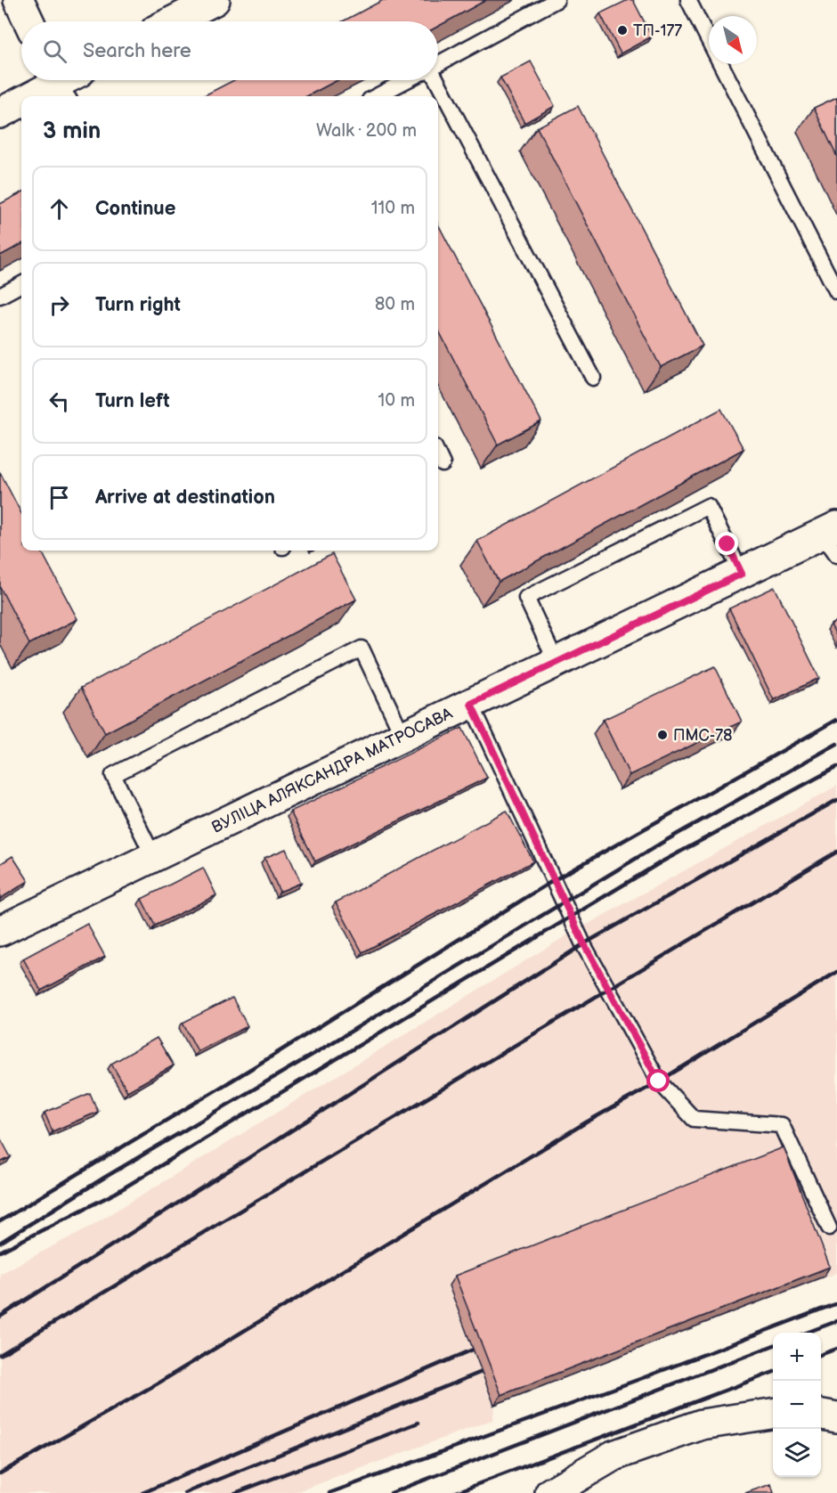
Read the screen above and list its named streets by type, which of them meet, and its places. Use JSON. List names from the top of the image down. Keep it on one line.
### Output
{"streets":{"street":["ВУЛІЦА АЛЯКСАНДРА МАТРОСАВА"]},"places":["ТП-177","ПМС-78"],"north":"bottom right","page":{"search":"Search here","heading":["3 min","Walk · 200 m"],"list":[["Continue","110 m"],["Turn right","80 m"],["Turn left","10 m"],"Arrive at destination"],"map_buttons":["+","−"]}}
